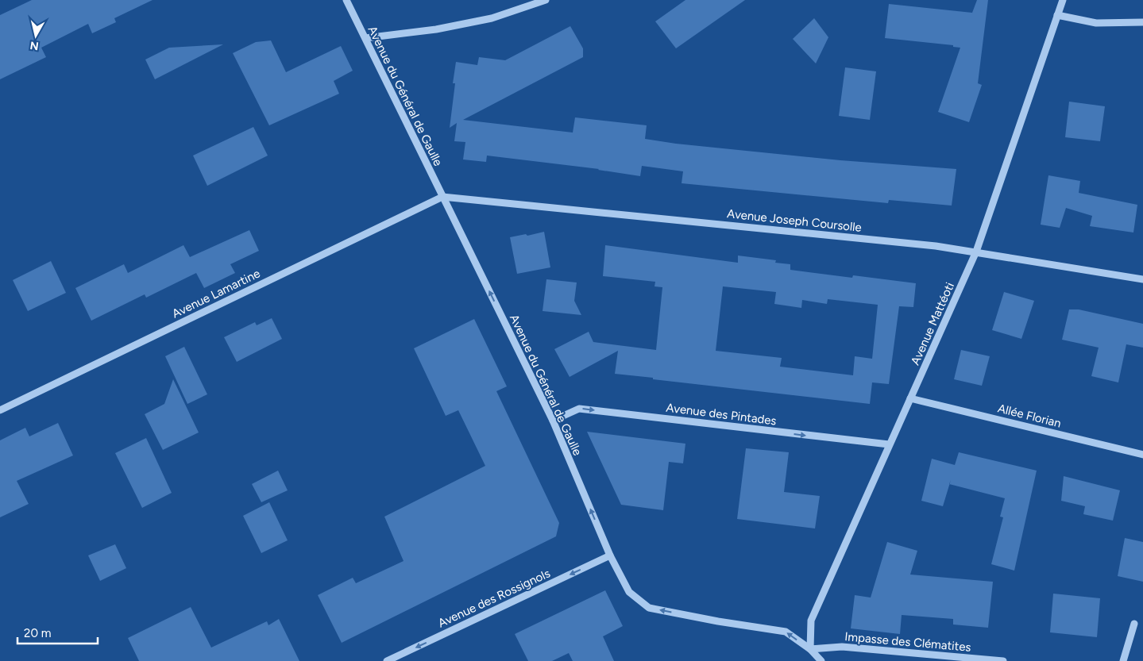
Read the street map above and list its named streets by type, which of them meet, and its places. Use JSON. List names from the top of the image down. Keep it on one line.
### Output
{"streets":{"street":["Avenue du Général de Gaulle","Avenue Joseph Coursolle","Avenue Lamartine","Avenue Mattéoti","Avenue des Pintades","Allée Florian","Avenue des Rossignols","Impasse des Clématites"]},"crossings":[["Avenue du Général de Gaulle","Avenue Joseph Coursolle"],["Avenue du Général de Gaulle","Avenue Lamartine"],["Avenue du Général de Gaulle","Avenue Mattéoti"],["Avenue du Général de Gaulle","Avenue des Pintades"],["Avenue du Général de Gaulle","Avenue des Rossignols"],["Avenue du Général de Gaulle","Impasse des Clématites"],["Avenue Joseph Coursolle","Avenue Lamartine"],["Avenue Joseph Coursolle","Avenue Mattéoti"],["Avenue Mattéoti","Avenue des Pintades"],["Avenue Mattéoti","Allée Florian"],["Avenue Mattéoti","Impasse des Clématites"]],"one_way":["Avenue du Général de Gaulle","Avenue des Pintades","Avenue des Rossignols"],"scale_bar":"20 m","north":"bottom"}
